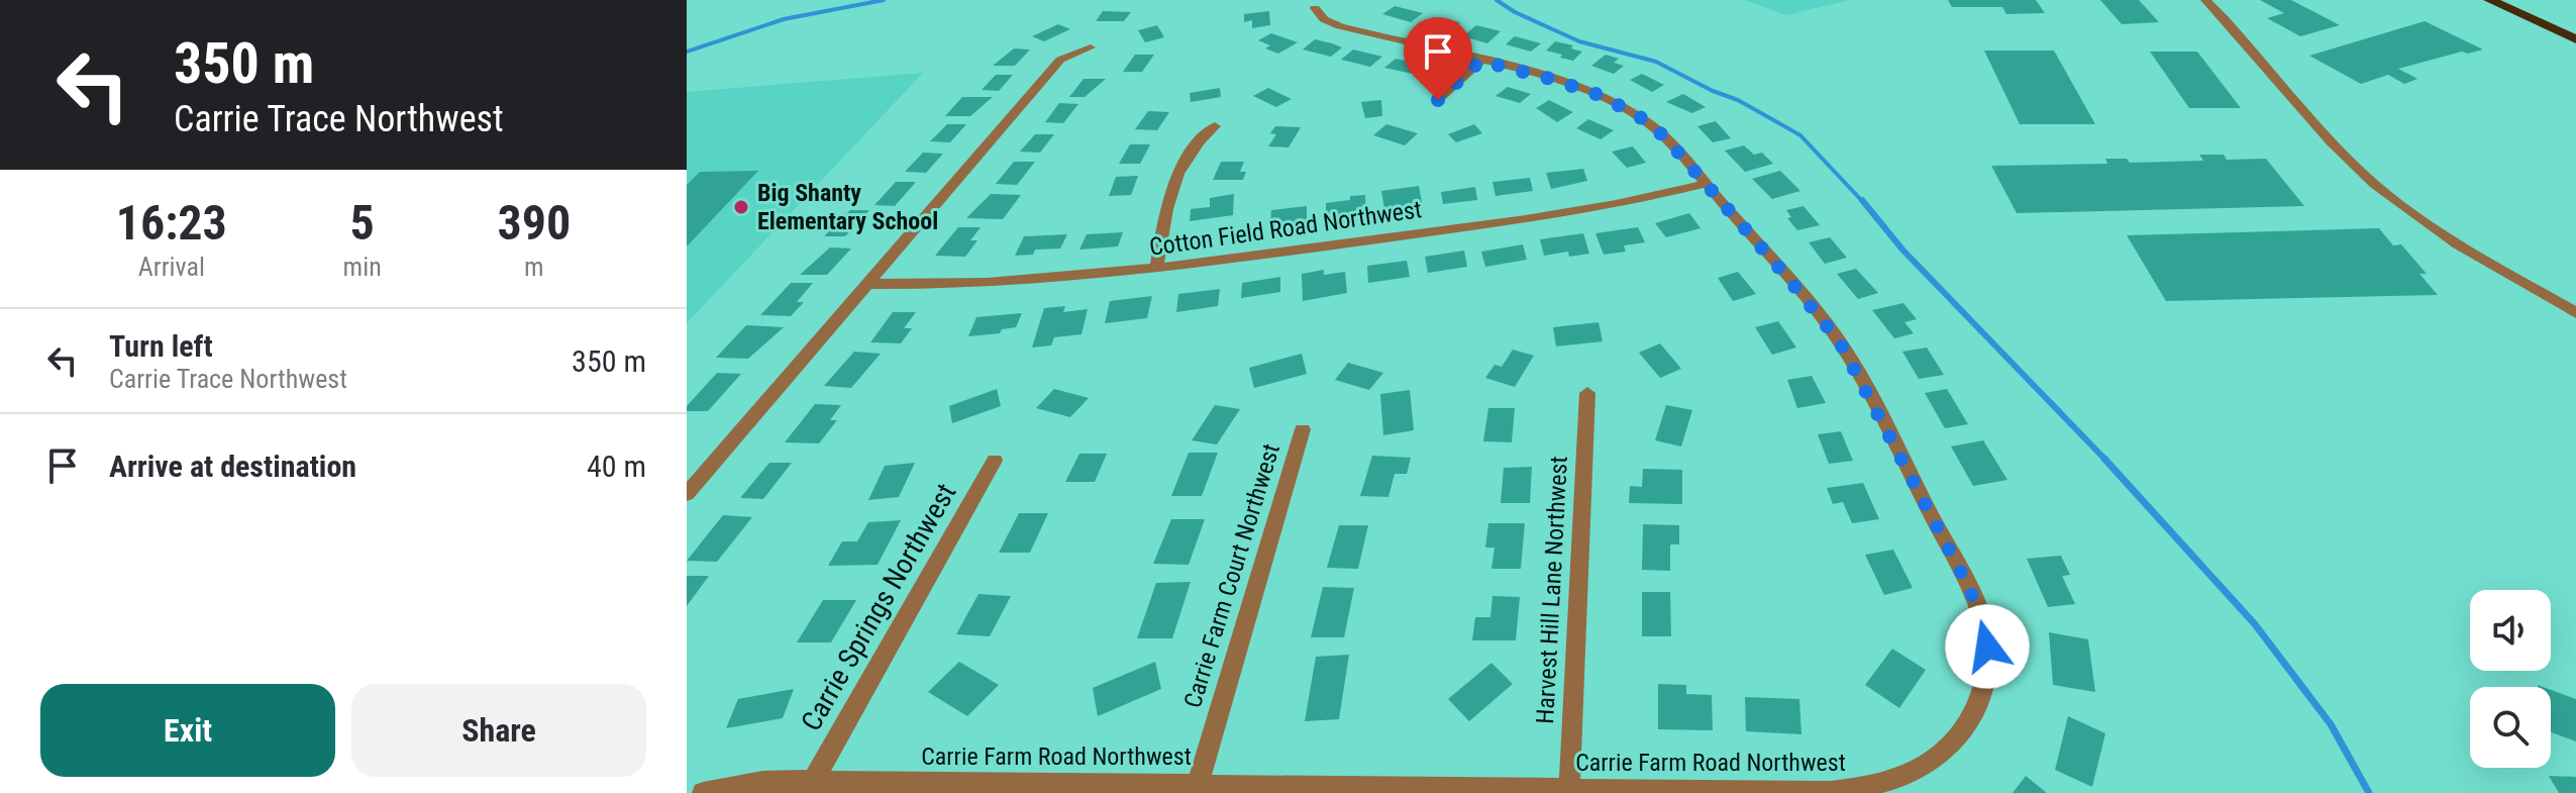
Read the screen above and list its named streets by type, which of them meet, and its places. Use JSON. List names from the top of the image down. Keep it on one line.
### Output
{"streets":{"street":["Cotton Field Road Northwest","Carrie Farm Court Northwest","Harvest Hill Lane Northwest","Carrie Springs Northwest","Carrie Farm Road Northwest"]},"crossings":[["Cotton Field Road Northwest","Carrie Farm Road Northwest"],["Carrie Farm Court Northwest","Carrie Farm Road Northwest"],["Harvest Hill Lane Northwest","Carrie Farm Road Northwest"],["Carrie Springs Northwest","Carrie Farm Road Northwest"]],"places":["Big Shanty Elementary School"],"page":{"turn":["350 m","Carrie Trace Northwest"],"eta":["16:23","Arrival","5","min","390","m"],"list":[{"name":"Turn left","note":"Carrie Trace Northwest","value":"350 m"},{"name":"Arrive at destination","value":"40 m"}],"buttons":["Exit","Share"]}}
